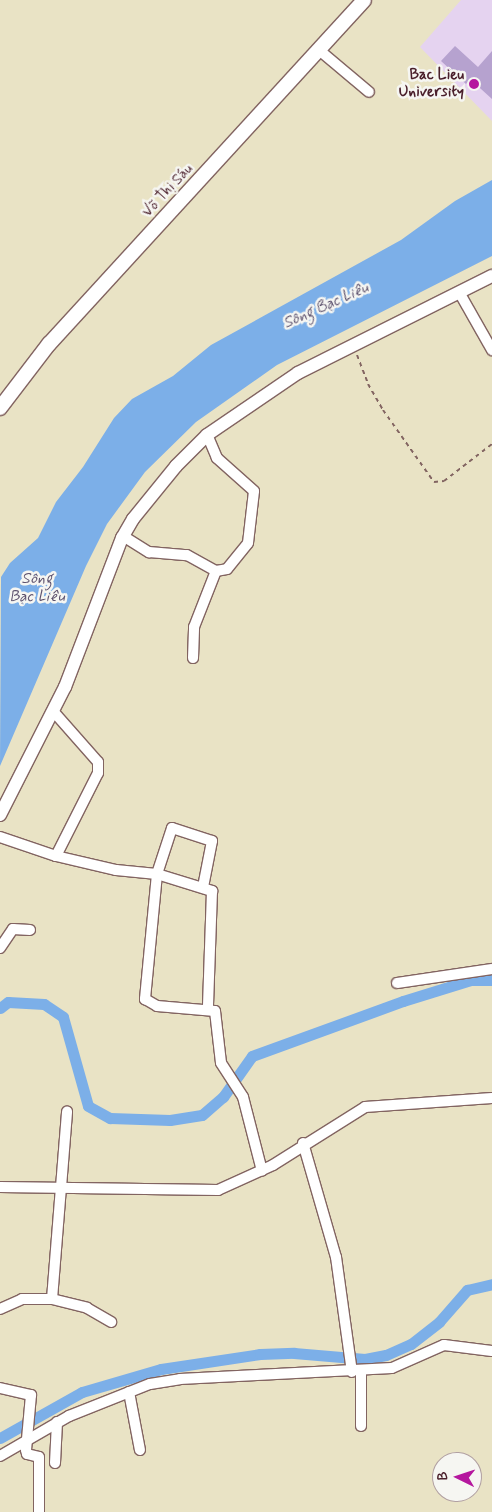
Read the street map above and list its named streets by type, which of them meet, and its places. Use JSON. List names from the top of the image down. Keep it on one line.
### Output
{"streets":{"main road":["Võ Thị Sáu"]},"water":["Sông Bạc Liêu"],"places":["Bac Lieu University"],"north":"left"}
